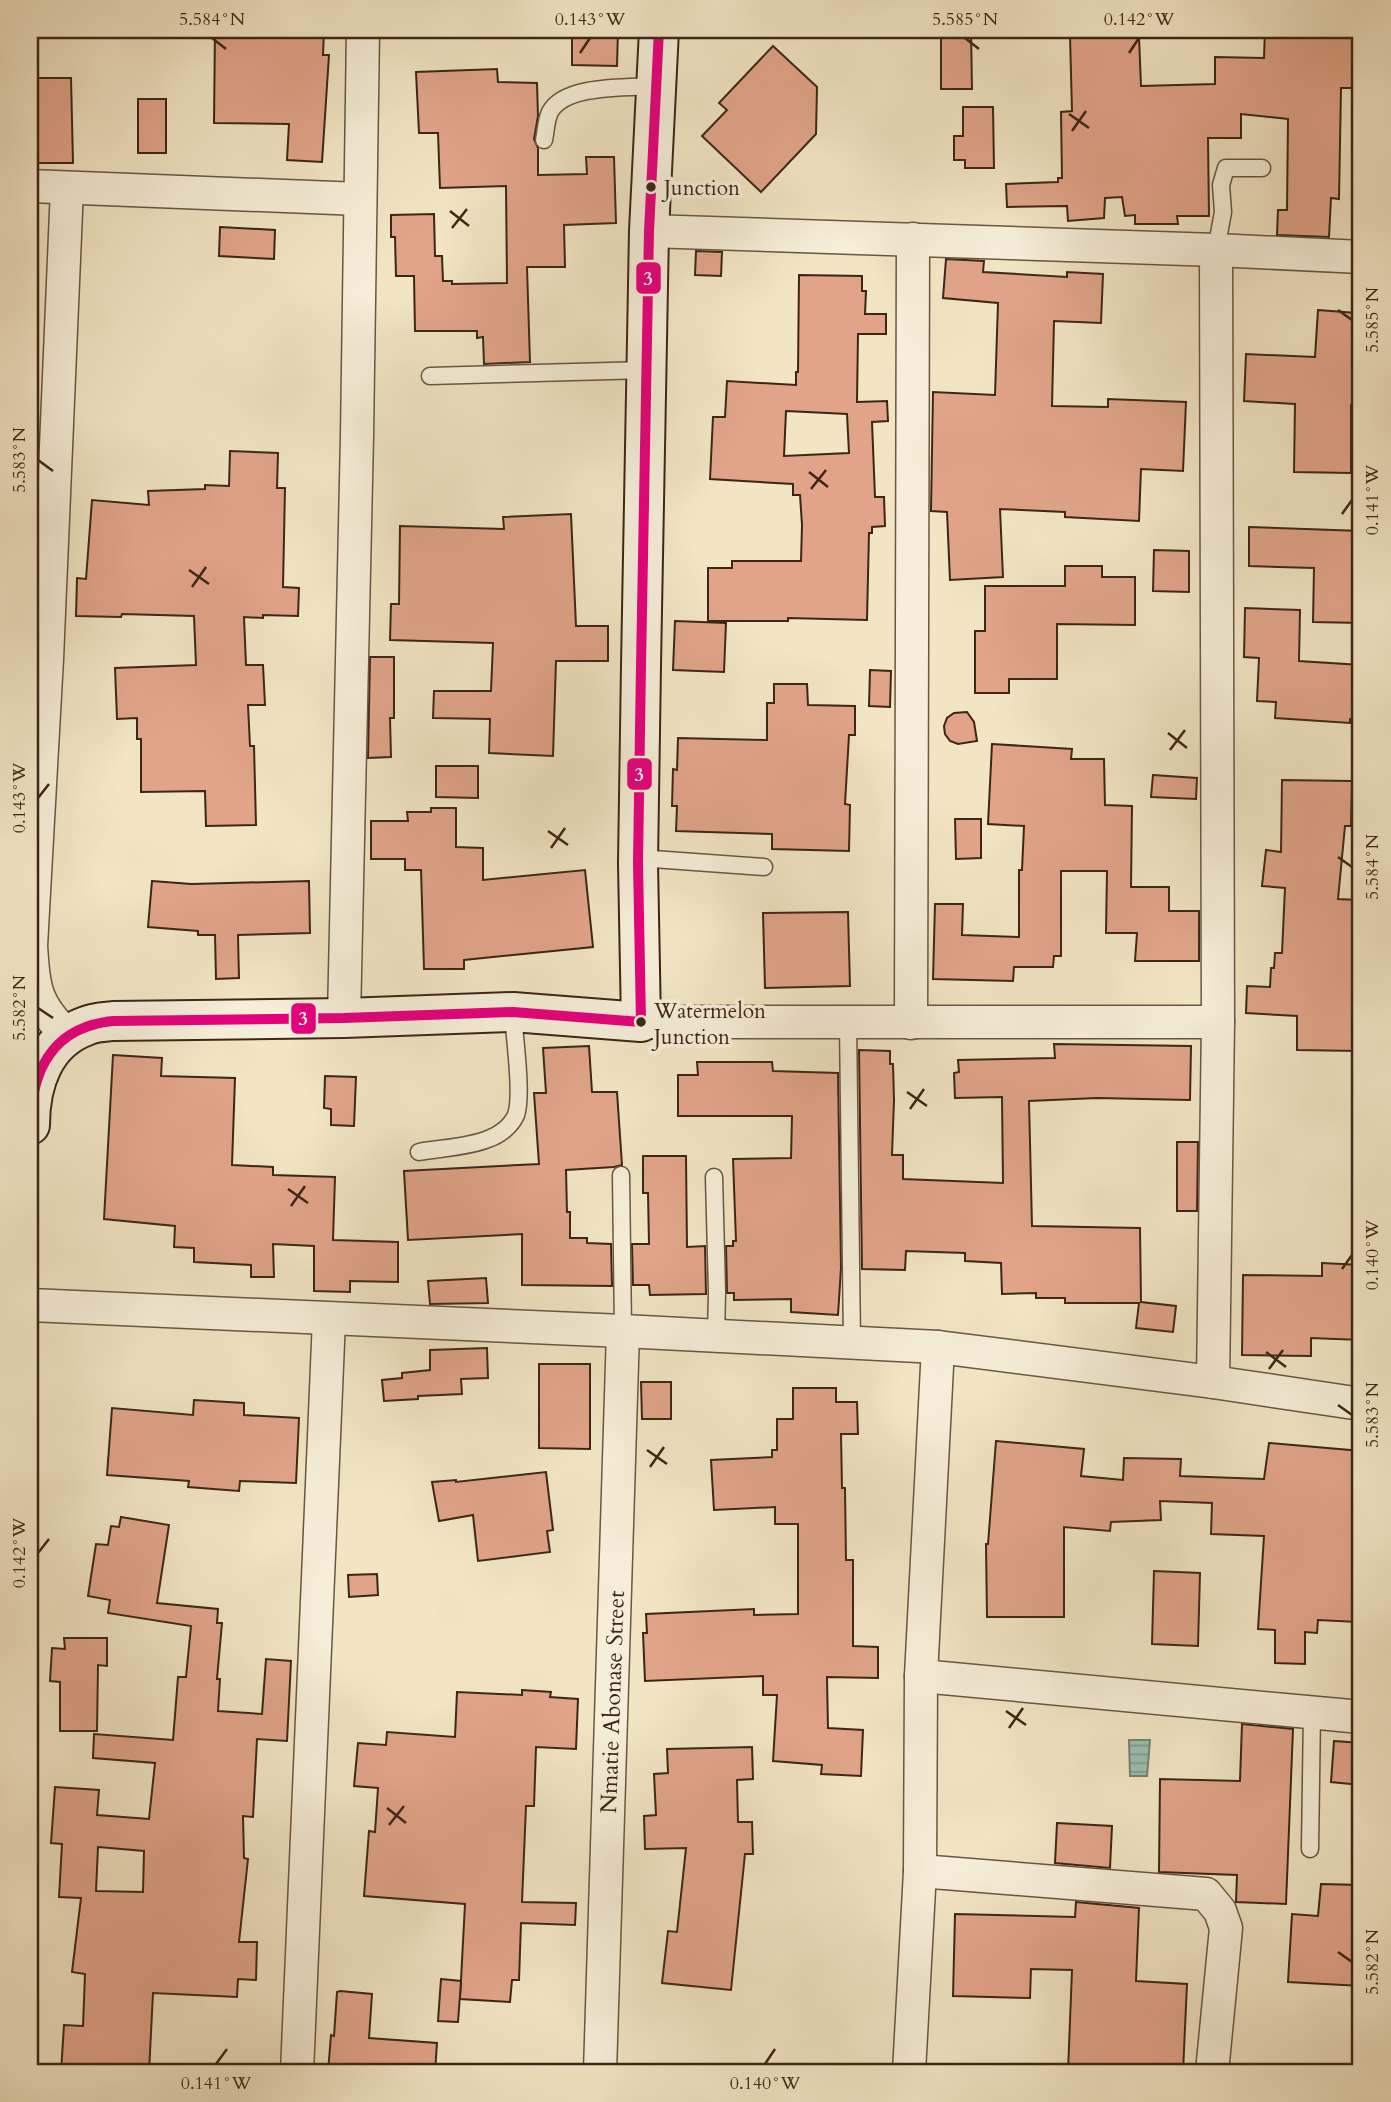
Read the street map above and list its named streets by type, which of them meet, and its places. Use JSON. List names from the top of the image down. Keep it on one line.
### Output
{"streets":{"street":["Nmatie Abonase Street"]},"places":["Junction","Watermelon Junction"],"lines":["transit line 3"],"coordinates":["5.584°N","0.143°W","5.585°N","0.142°W","5.583°N","0.141°W","5.582°N","0.140°W"]}
